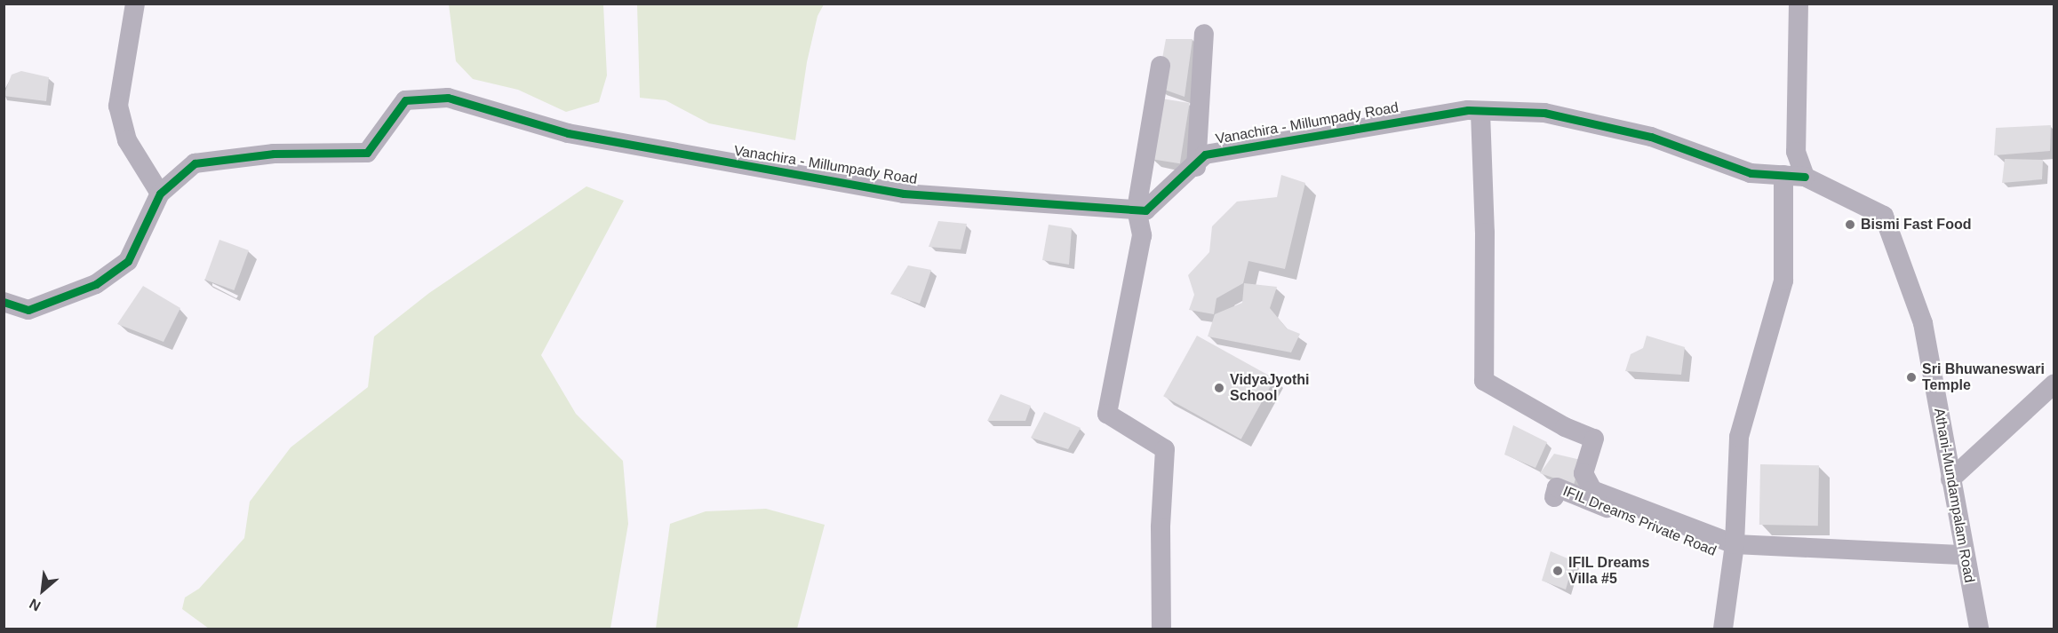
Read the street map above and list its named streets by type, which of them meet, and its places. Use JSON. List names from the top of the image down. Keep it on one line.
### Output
{"streets":{"street":["Vanachira - Millumpady Road","Athani-Mundampalam Road","IFIL Dreams Private Road"]},"crossings":[["Vanachira - Millumpady Road","Athani-Mundampalam Road"]],"places":["Bismi Fast Food","Sri Bhuwaneswari Temple","VidyaJyothi School","IFIL Dreams Villa #5"],"north":"bottom left"}
